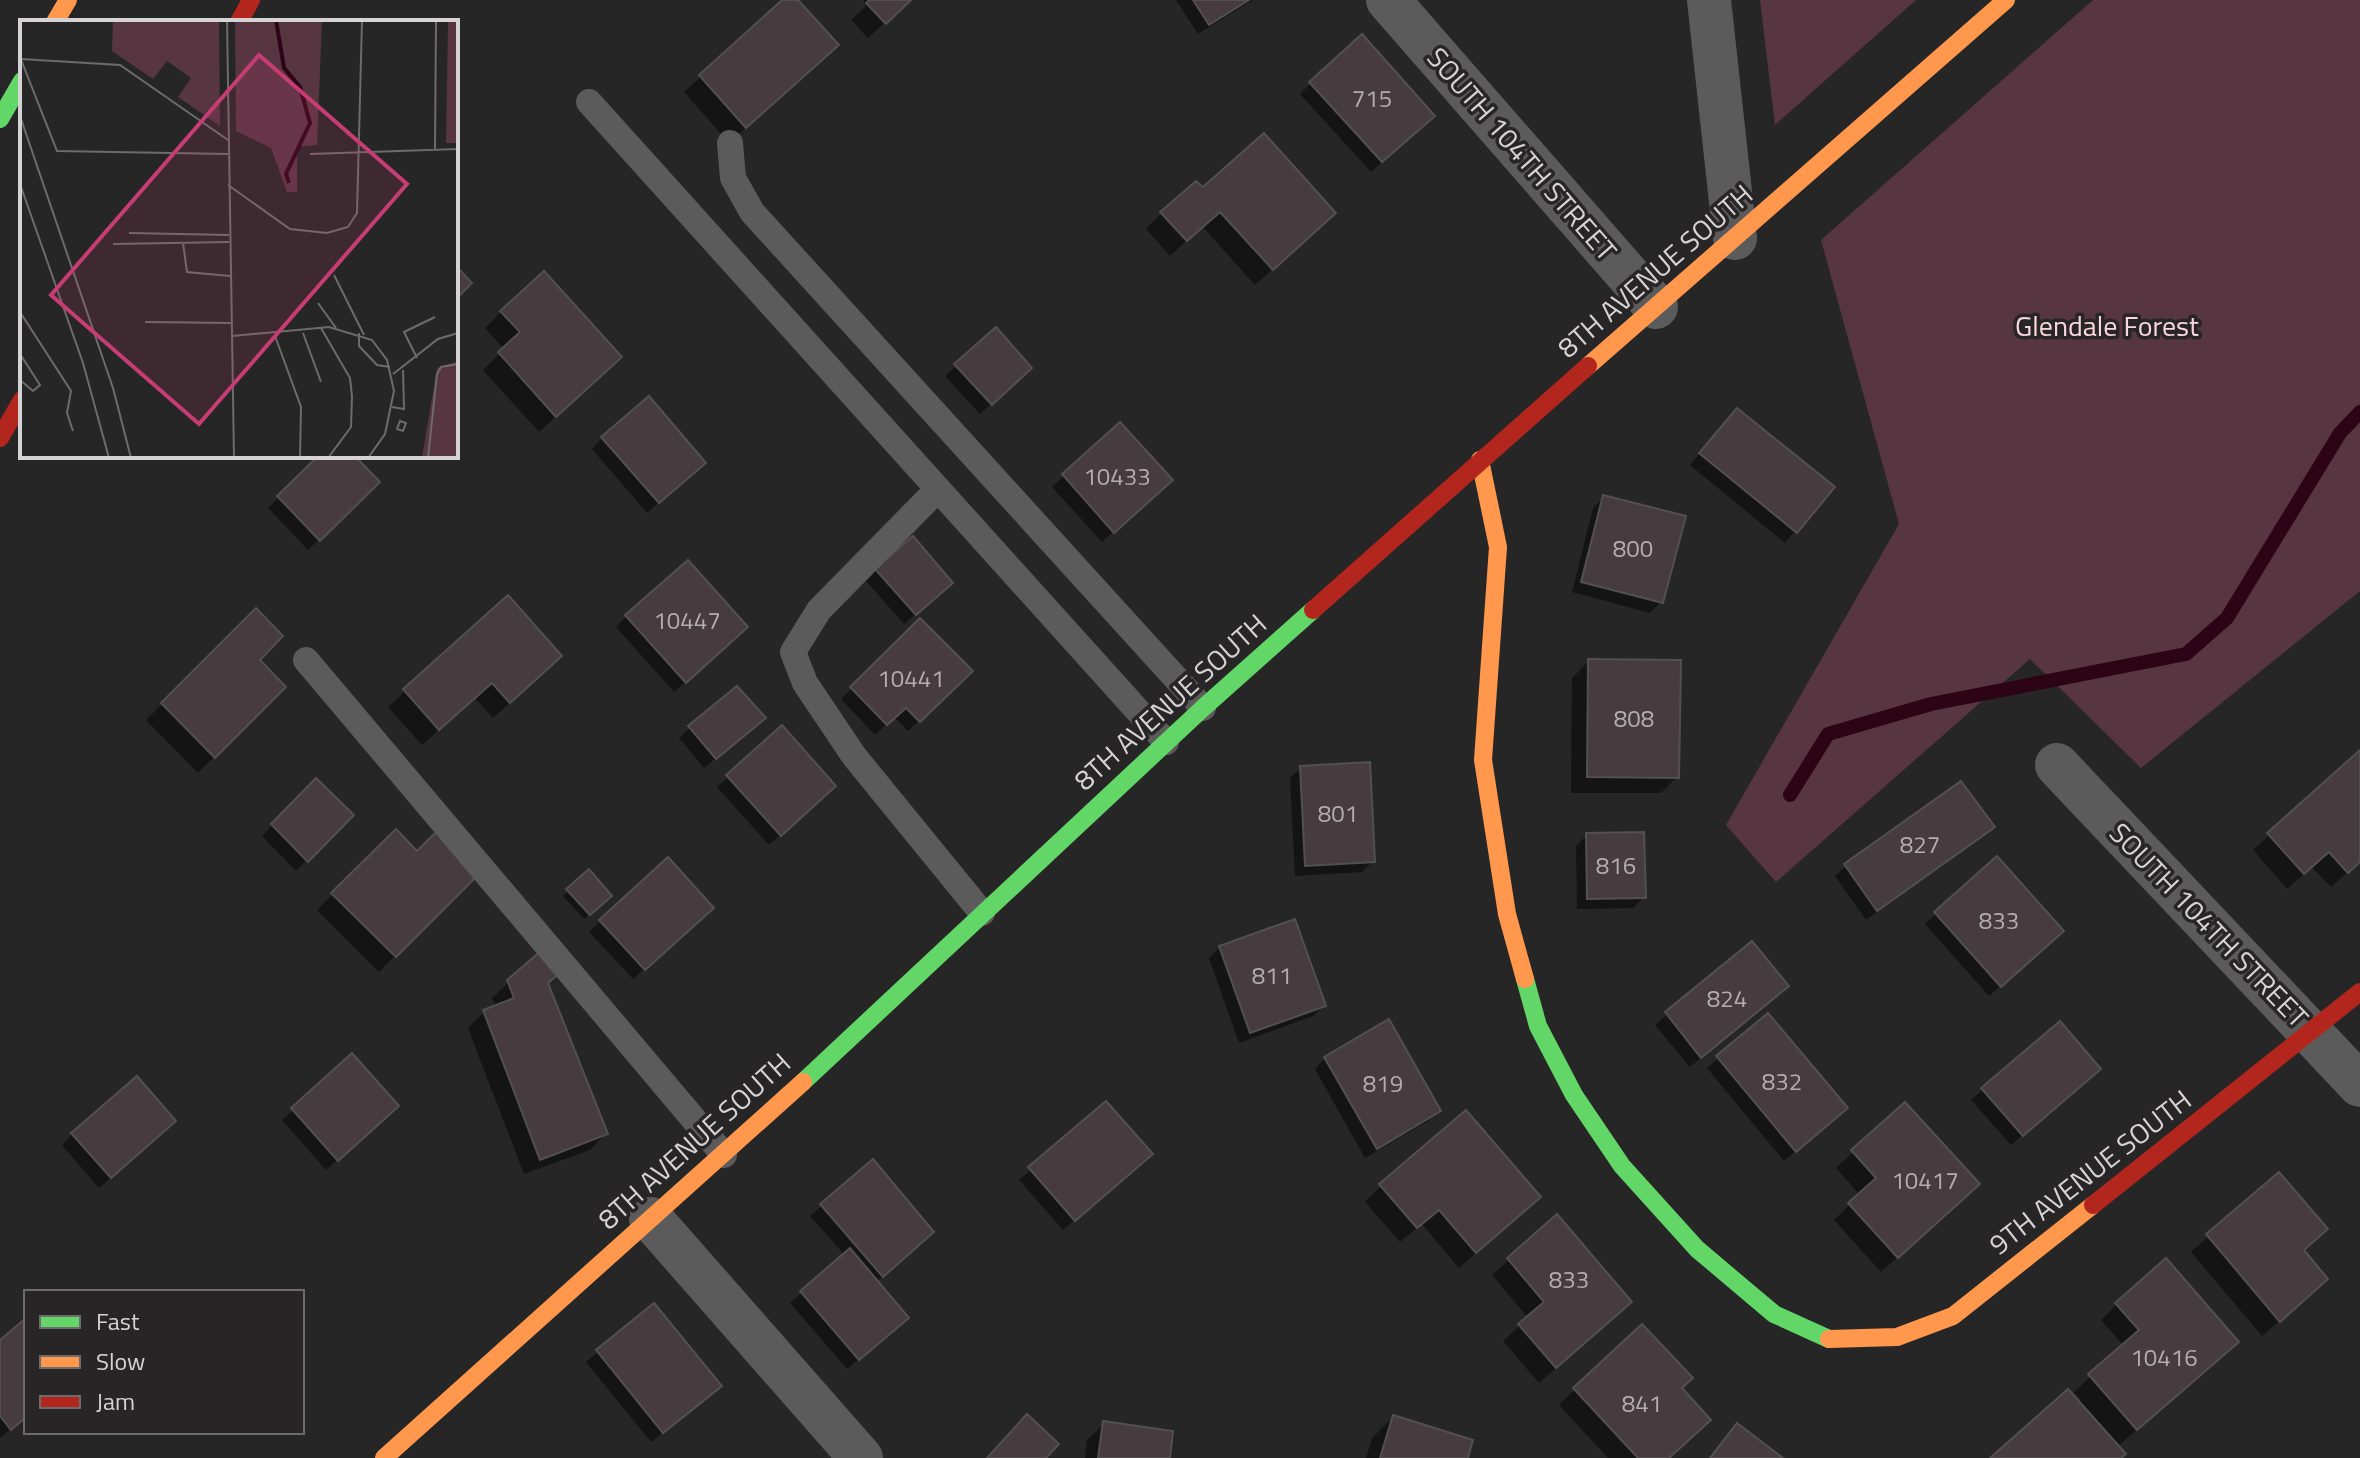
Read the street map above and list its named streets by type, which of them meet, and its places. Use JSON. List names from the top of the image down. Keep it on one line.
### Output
{"streets":{"main road":["8TH AVENUE SOUTH","9TH AVENUE SOUTH"],"street":["SOUTH 104TH STREET"]},"crossings":[["SOUTH 104TH STREET","8TH AVENUE SOUTH"],["SOUTH 104TH STREET","9TH AVENUE SOUTH"],["8TH AVENUE SOUTH","9TH AVENUE SOUTH"]],"parks":["Glendale Forest"],"house_numbers":["715","10433","800","10447","10441","808","801","827","816","833","811","824","832","819","10417","833","10416","841"],"legend":["Fast","Slow","Jam"]}
